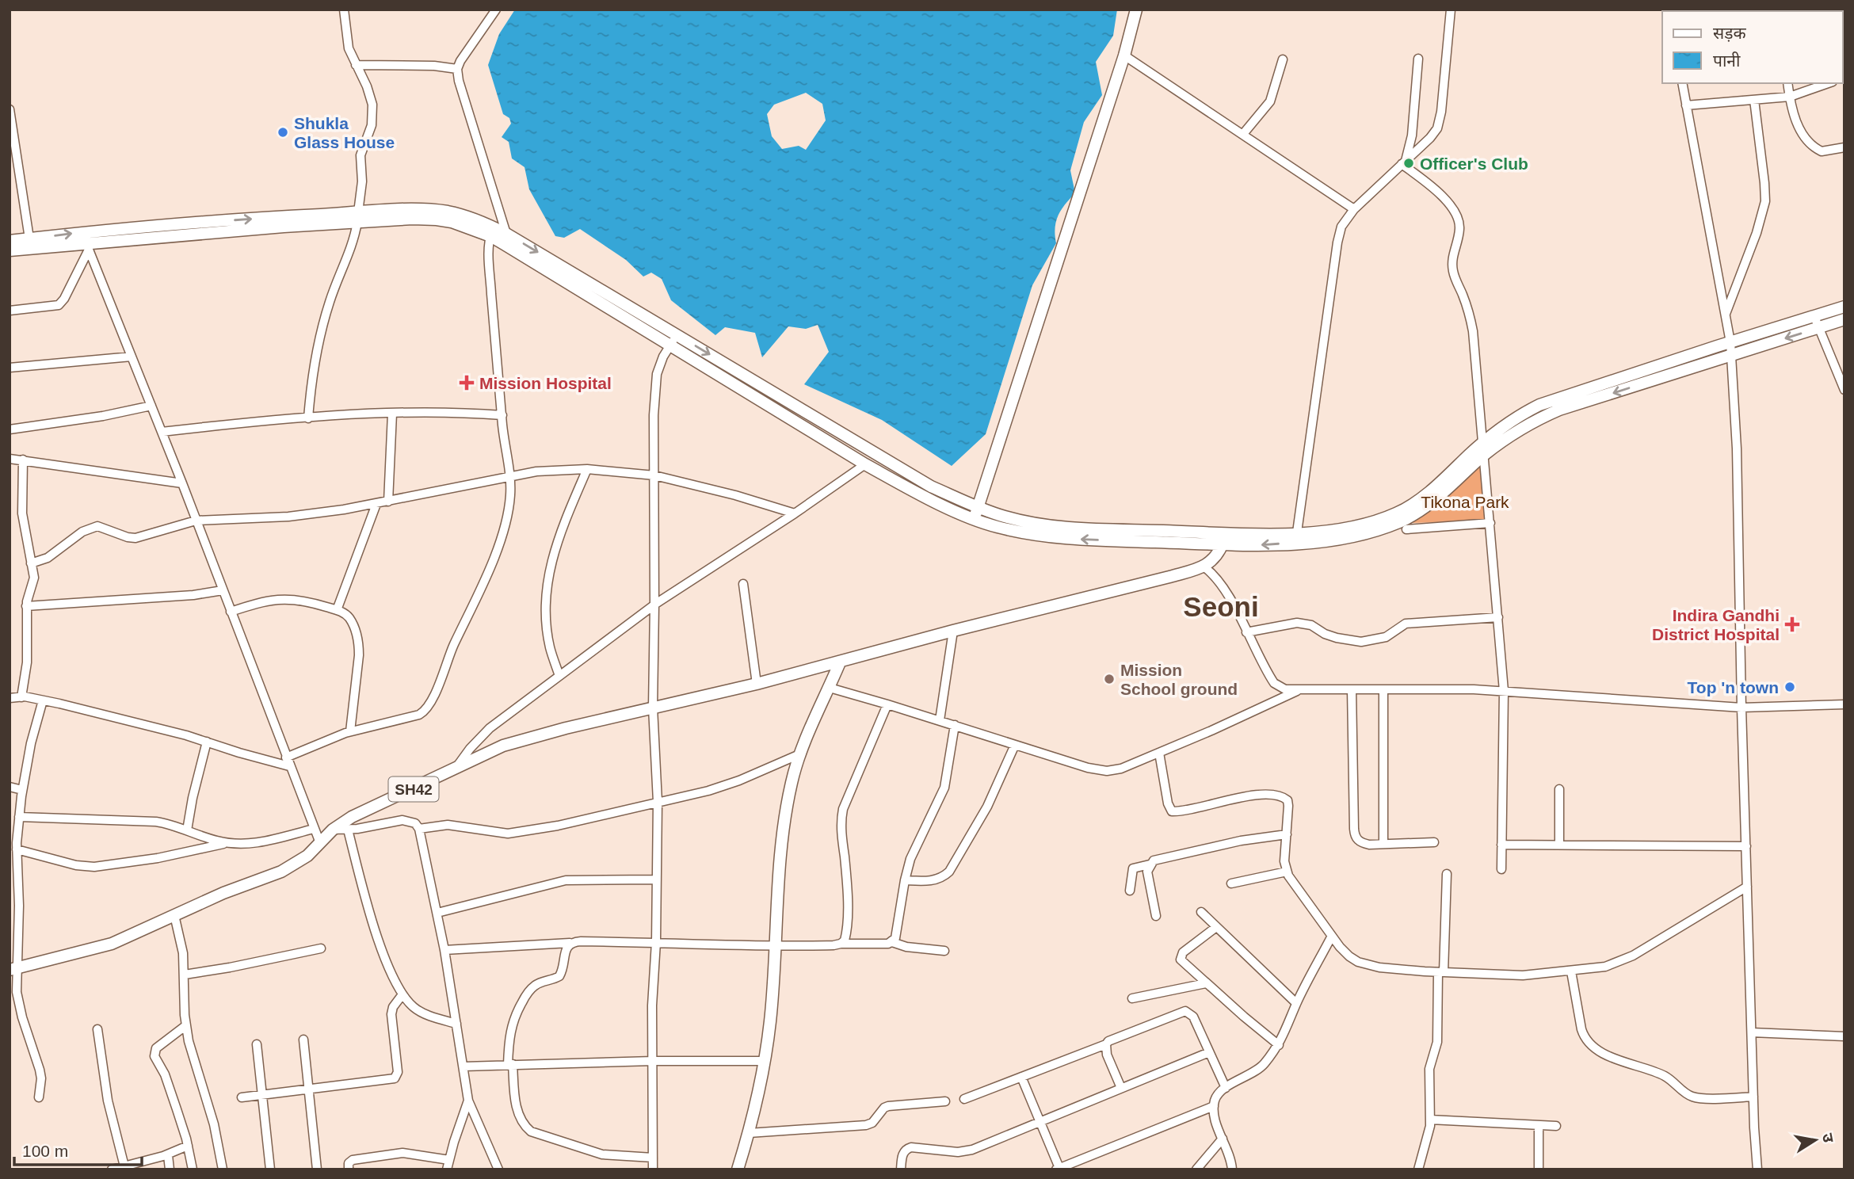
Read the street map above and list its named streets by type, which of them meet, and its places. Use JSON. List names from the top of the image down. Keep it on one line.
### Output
{"streets":{"main road":["SH42"]},"districts":["Seoni"],"parks":["Tikona Park"],"places":{"other":["Shukla Glass House","Officer's Club","Mission School ground","Top 'n town"],"health":["Mission Hospital","Indira Gandhi District Hospital"]},"legend":["सड़क","पानी"],"scale_bar":"100 m","north":"right"}
